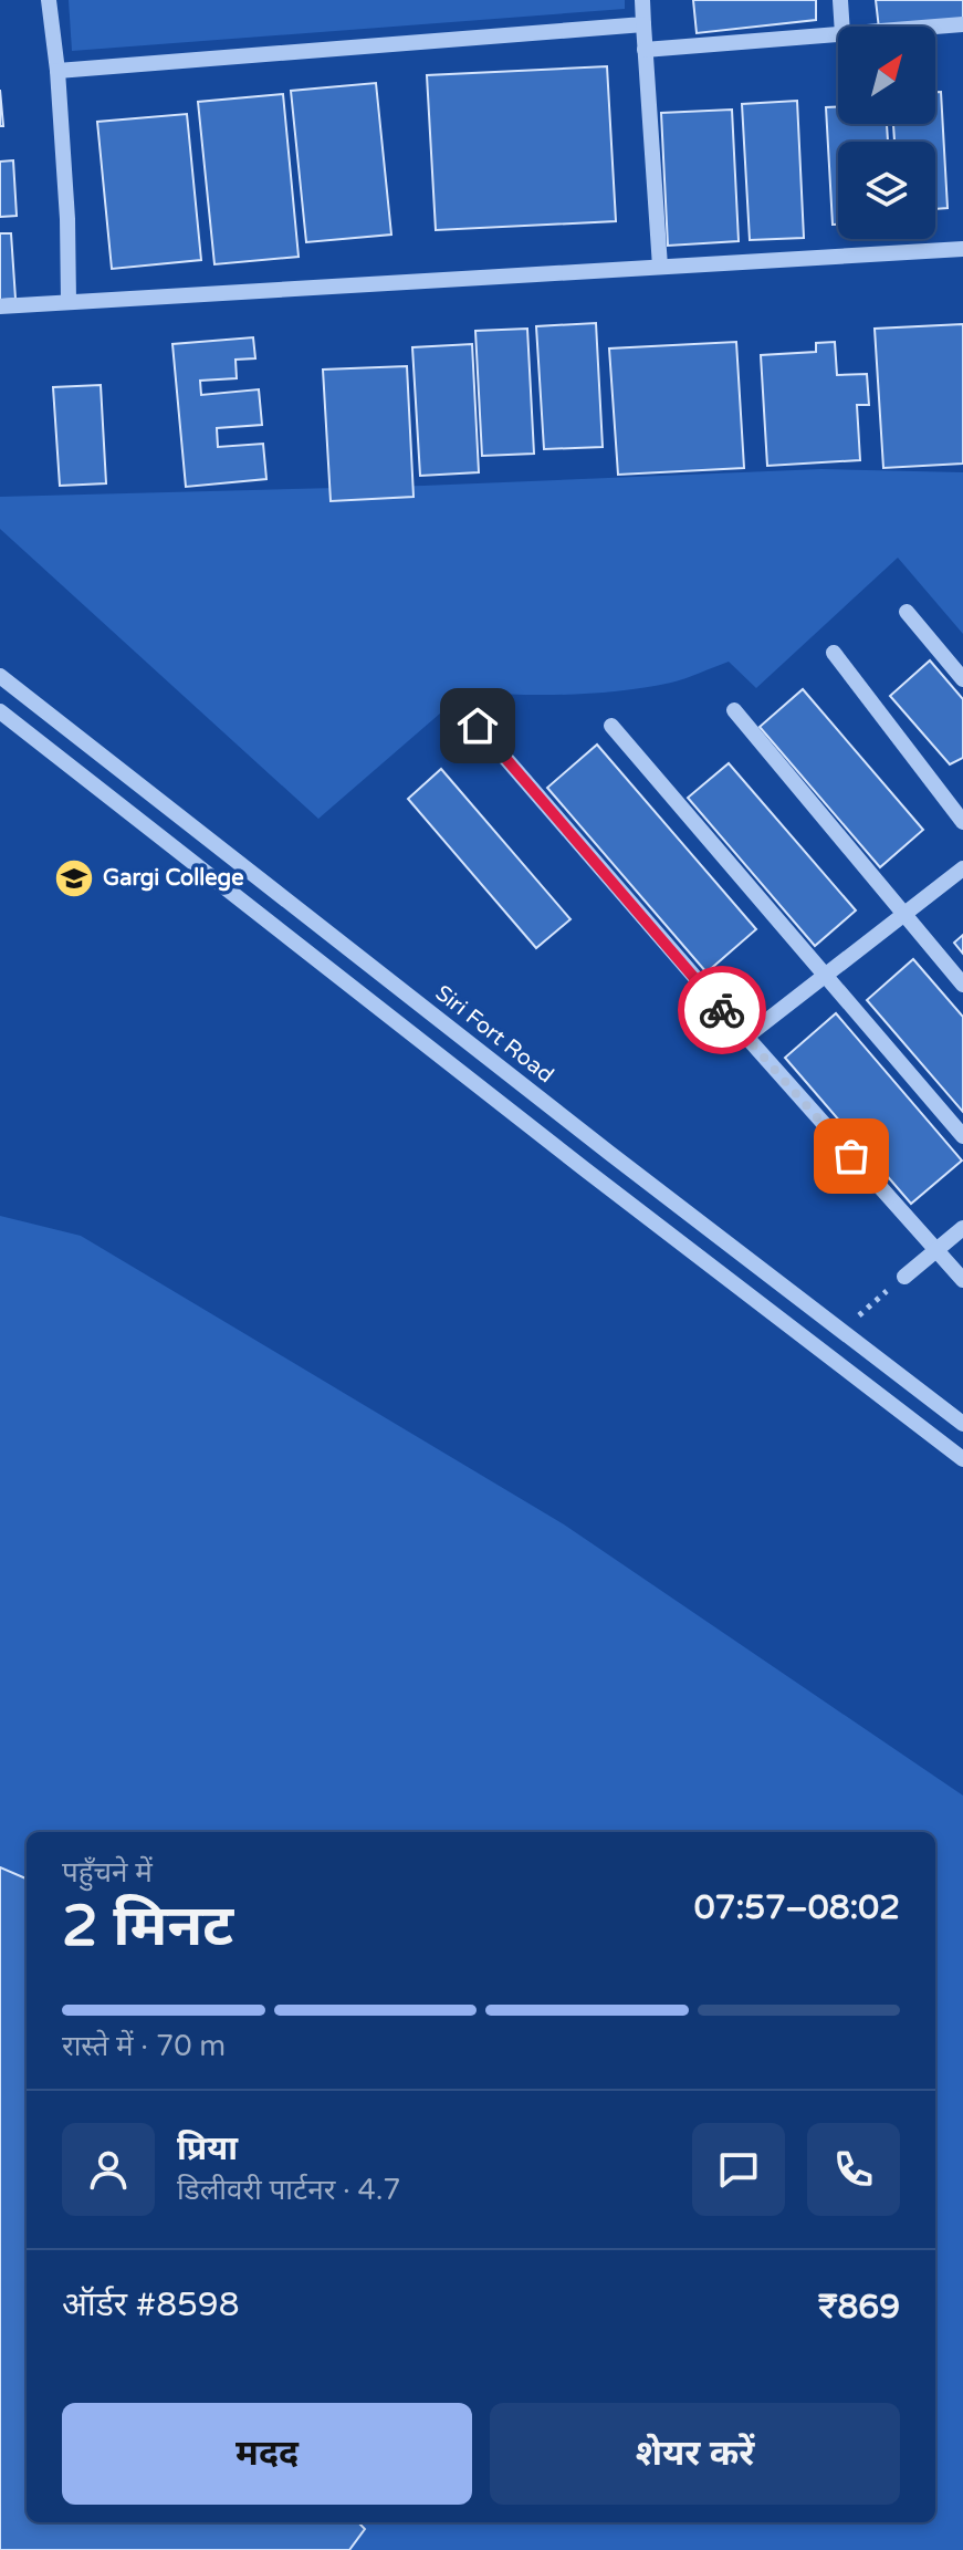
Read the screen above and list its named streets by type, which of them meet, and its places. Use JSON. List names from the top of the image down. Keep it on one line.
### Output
{"streets":{"street":["Siri Fort Road"]},"places":{"school or university":["Gargi College"]},"north":"top right","page":{"heading":["2 मिनट","पहुँचने में","07:57–08:02"],"panel":["प्रिया","डिलीवरी पार्टनर · 4.7","ऑर्डर #8598","₹869"],"bar":"रास्ते में · 70 m","buttons":["मदद","शेयर करें"]}}
